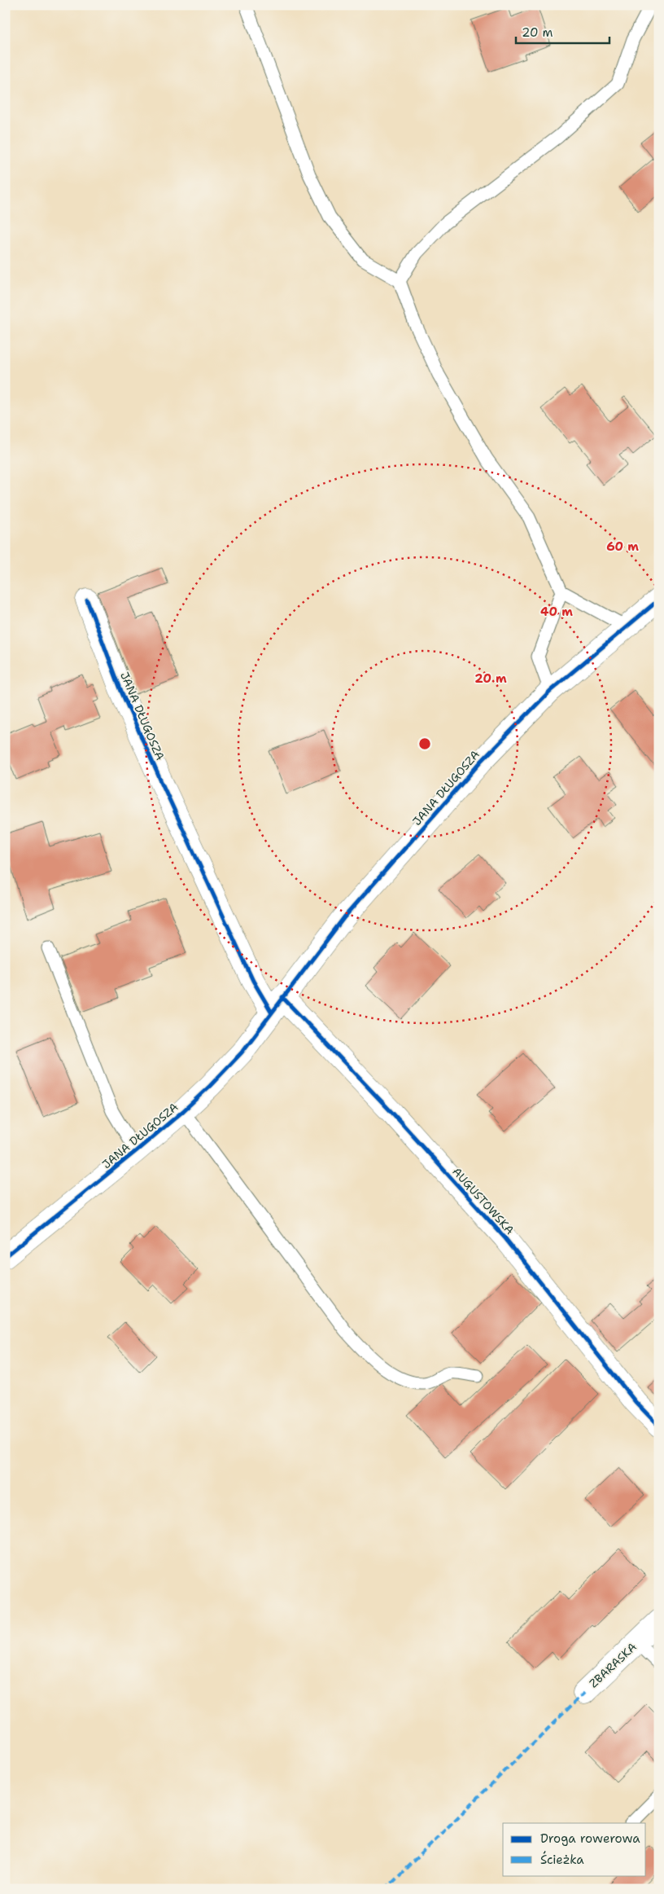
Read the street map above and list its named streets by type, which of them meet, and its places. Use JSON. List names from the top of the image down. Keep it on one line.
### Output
{"streets":{"street":["JANA DŁUGOSZA","AUGUSTOWSKA","ZBARASKA"]},"crossings":[["JANA DŁUGOSZA","AUGUSTOWSKA"]],"legend":["Droga rowerowa","Ścieżka"],"scale_bar":"20 m","rings":["60 m","40 m","20 m"]}
